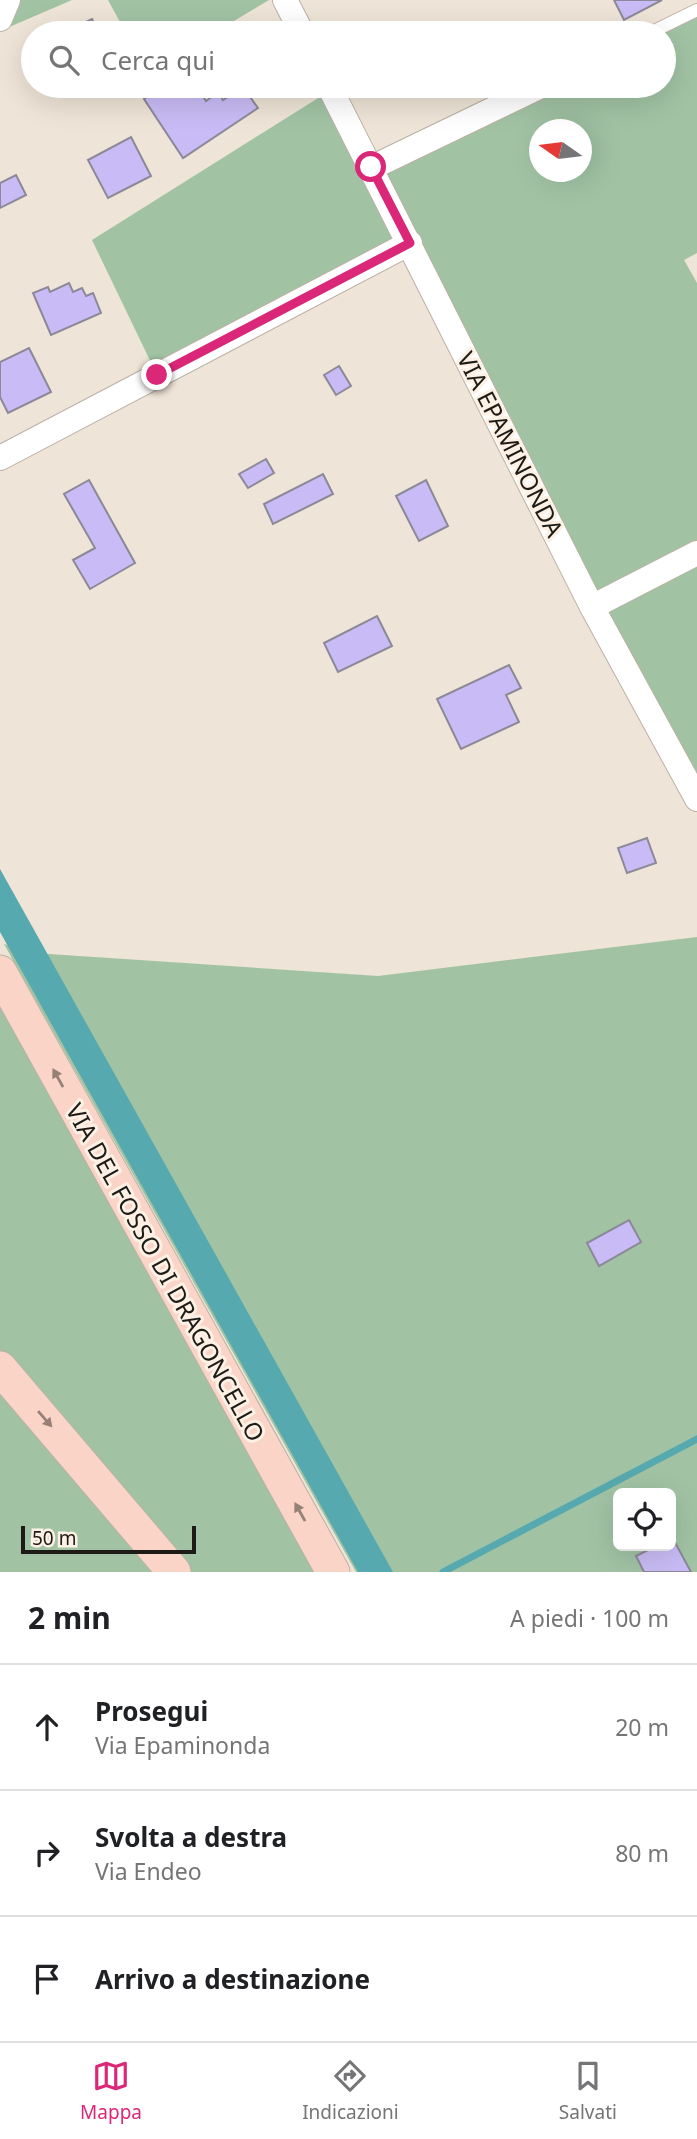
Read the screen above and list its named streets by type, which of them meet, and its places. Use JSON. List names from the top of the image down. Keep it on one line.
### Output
{"streets":{"street":["VIA EPAMINONDA","VIA DEL FOSSO DI DRAGONCELLO"]},"scale_bar":"50 m","north":"left","page":{"search":"Cerca qui","scale":"50 m","heading":["2 min","A piedi · 100 m"],"list":[["Prosegui","Via Epaminonda","20 m"],["Svolta a destra","Via Endeo","80 m"],"Arrivo a destinazione"],"nav":["Mappa","Indicazioni","Salvati"]}}
